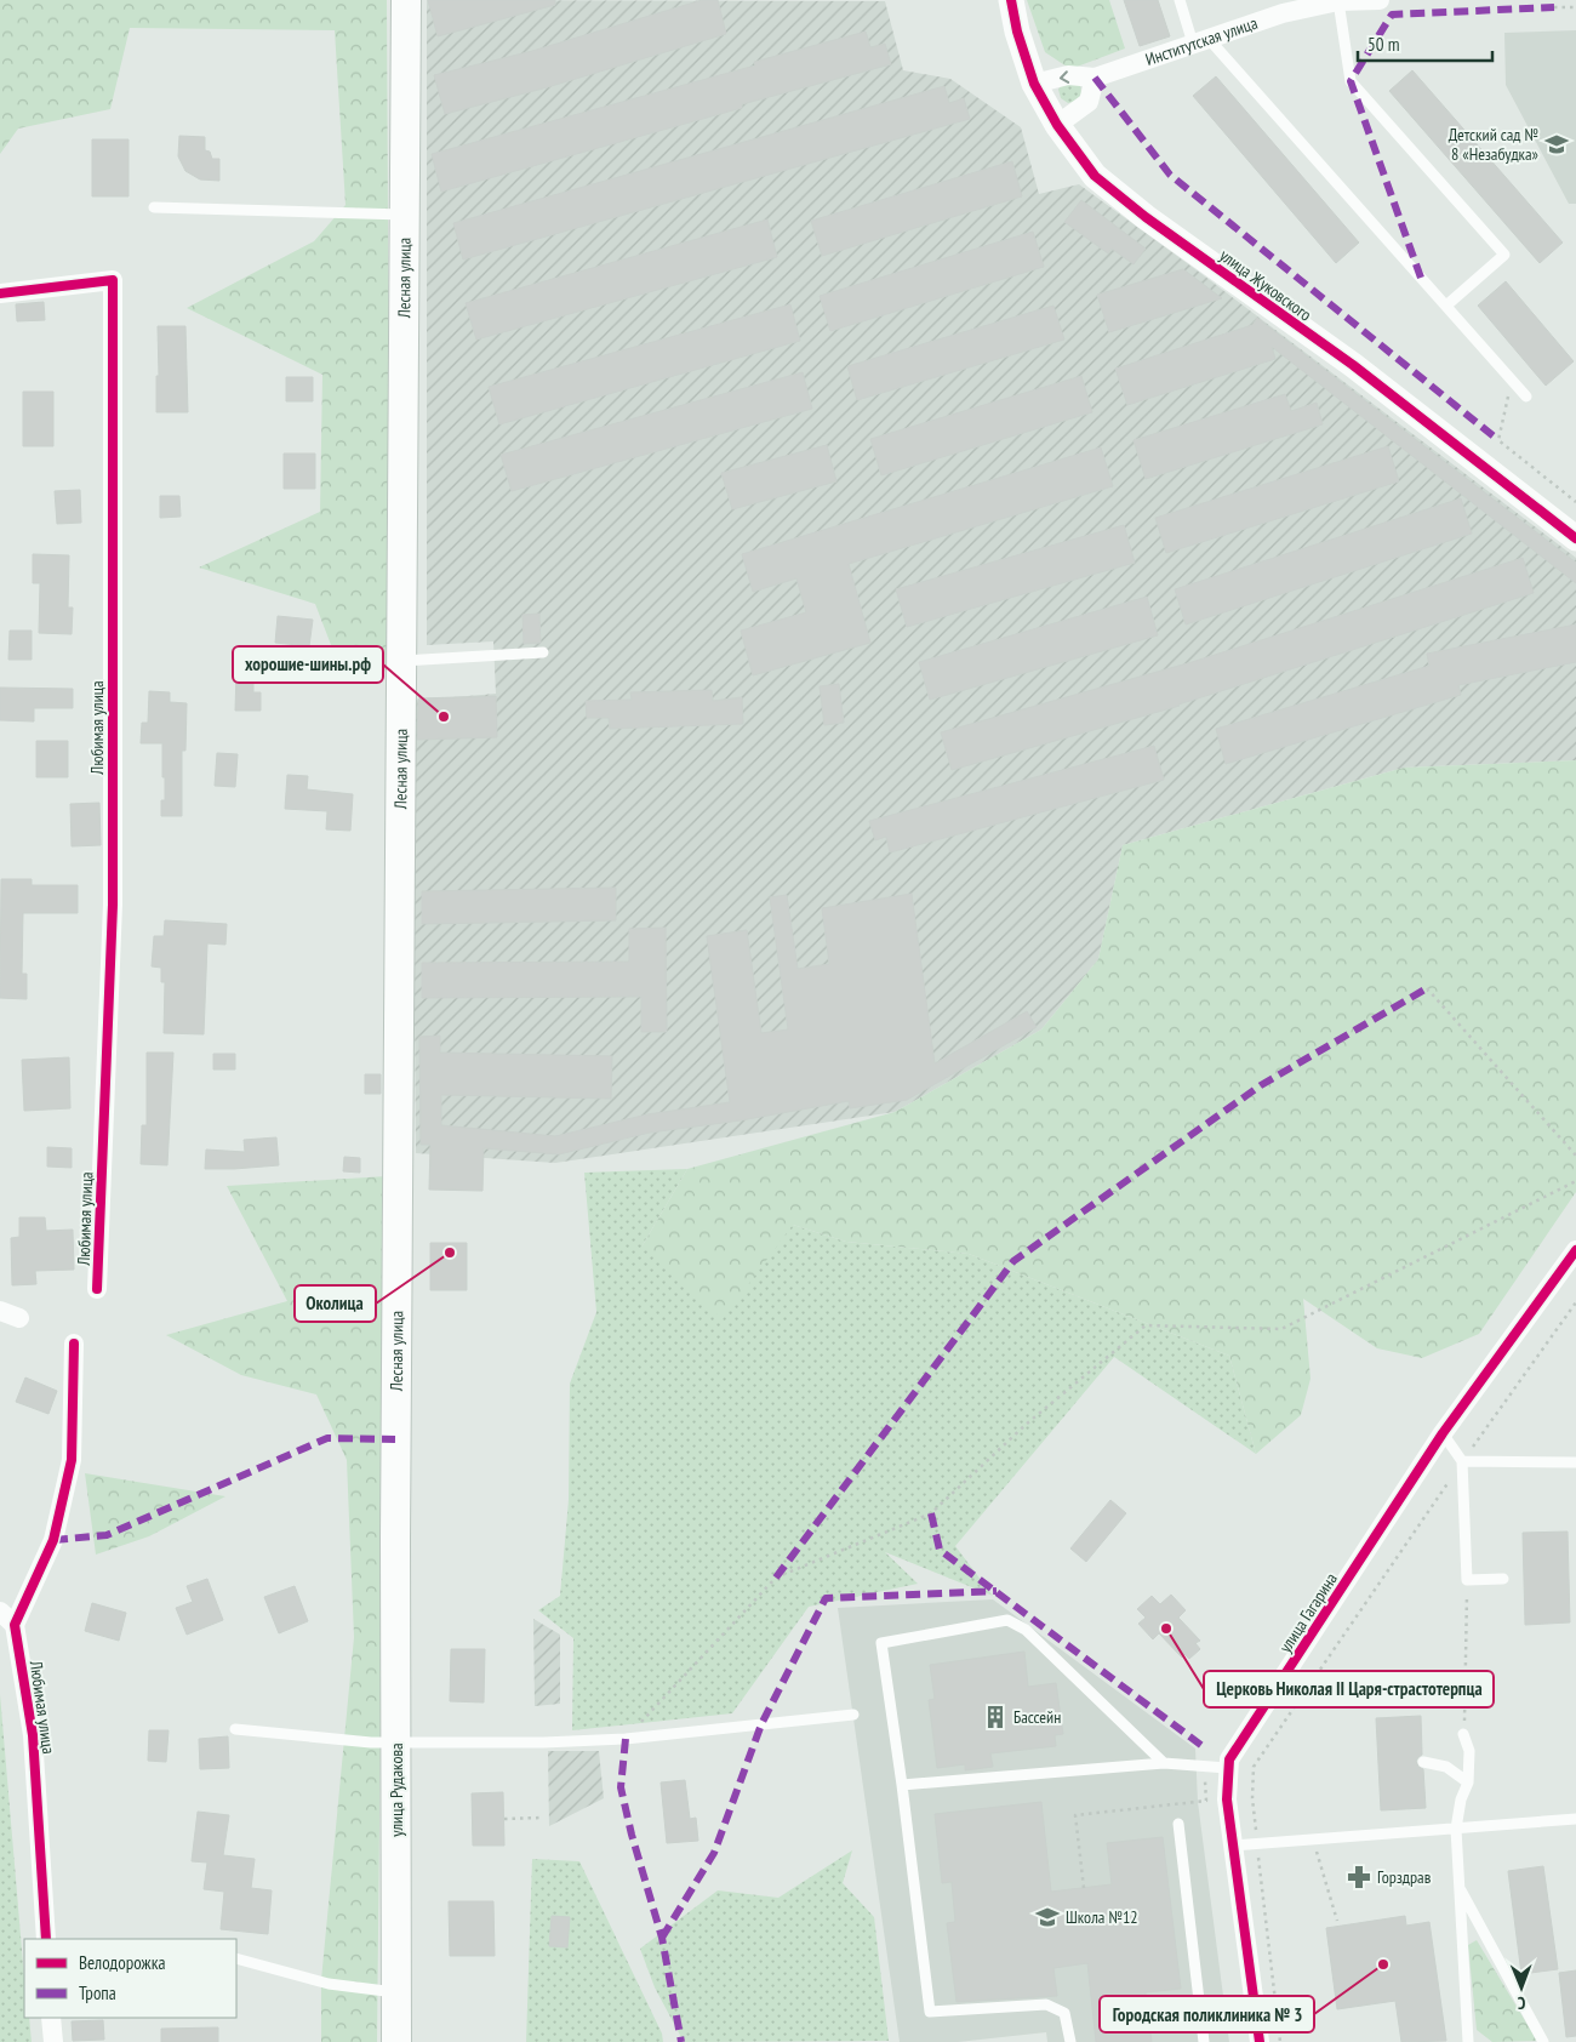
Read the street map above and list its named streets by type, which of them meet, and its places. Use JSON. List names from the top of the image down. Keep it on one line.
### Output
{"streets":{"main road":["Лесная улица","улица Рудакова"],"street":["Институтская улица","улица Жуковского","Любимая улица","улица Гагарина"]},"crossings":[["Лесная улица","улица Рудакова"]],"places":{"school or university":["Детский сад № 8 «Незабудка»","Школа №12"],"other":["хорошие-шины.рф","Околица","Церковь Николая II Царя-страстотерпца","Городская поликлиника № 3"],"building":["Бассейн"],"pharmacy":["Горздрав"]},"legend":["Велодорожка","Тропа"],"scale_bar":"50 m","north":"bottom"}
